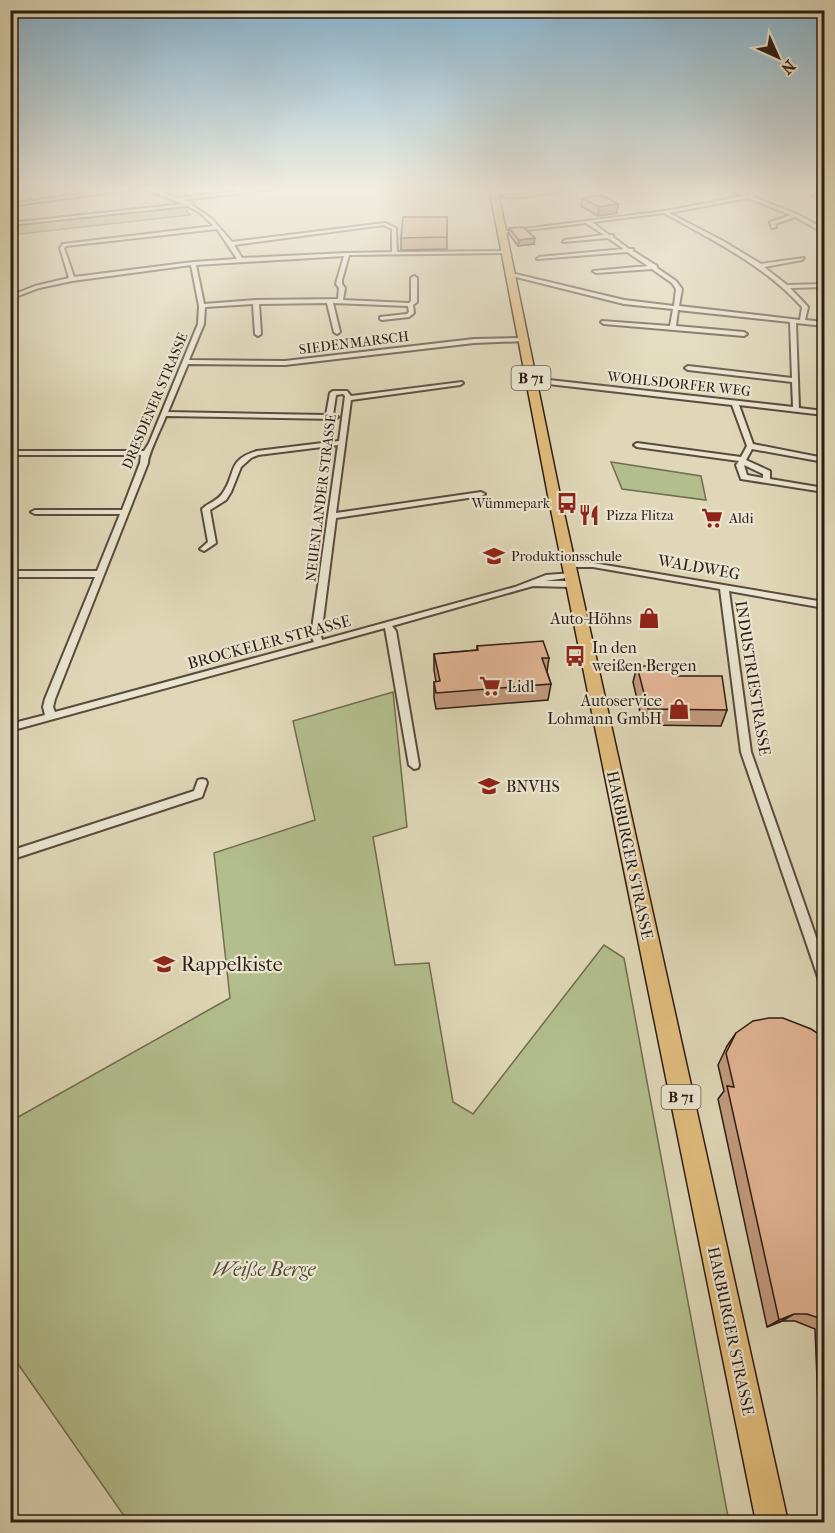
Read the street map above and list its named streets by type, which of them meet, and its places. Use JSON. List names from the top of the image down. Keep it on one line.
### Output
{"streets":{"main road":["B 71","HARBURGER STRASSE"],"street":["SIEDENMARSCH","WOHLSDORFER WEG","DRESDENER STRASSE","NEUENLANDER STRASSE","WALDWEG","BROCKELER STRASSE","INDUSTRIESTRASSE"]},"crossings":[["SIEDENMARSCH","DRESDENER STRASSE"],["SIEDENMARSCH","HARBURGER STRASSE"],["WOHLSDORFER WEG","HARBURGER STRASSE"],["DRESDENER STRASSE","BROCKELER STRASSE"],["NEUENLANDER STRASSE","BROCKELER STRASSE"],["WALDWEG","BROCKELER STRASSE"],["WALDWEG","INDUSTRIESTRASSE"],["WALDWEG","HARBURGER STRASSE"],["BROCKELER STRASSE","HARBURGER STRASSE"]],"parks":["Weiße Berge"],"places":{"bus stop":["Wümmepark","In den weißen Bergen"],"restaurant":["Pizza Flitza"],"supermarket":["Aldi","Lidl"],"school or university":["Produktionsschule","BNVHS","Rappelkiste"],"shop":["Auto-Höhns","Autoservice Lohmann GmbH"]},"north":"bottom right"}
